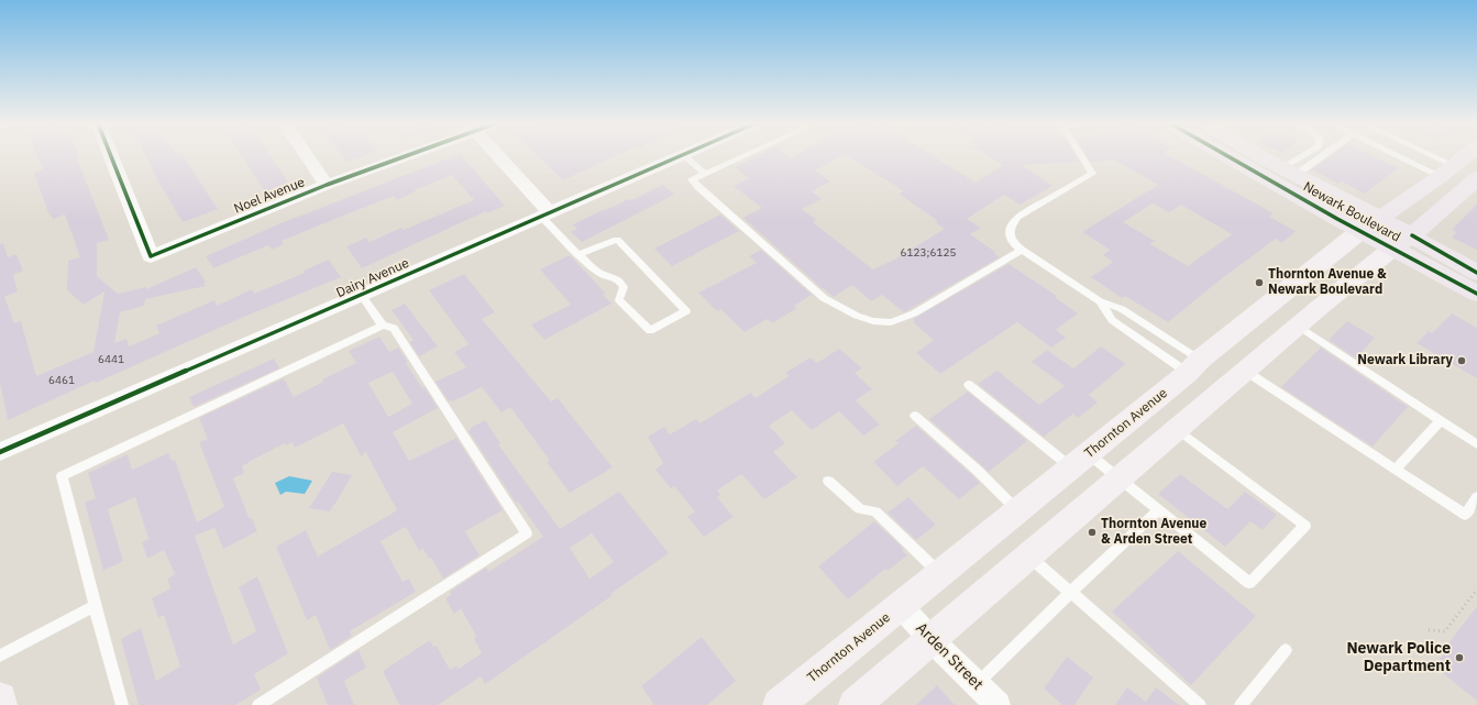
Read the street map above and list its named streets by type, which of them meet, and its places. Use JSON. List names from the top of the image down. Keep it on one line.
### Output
{"streets":{"main road":["Newark Boulevard","Thornton Avenue"],"street":["Noel Avenue","Dairy Avenue","Arden Street"]},"crossings":[["Newark Boulevard","Thornton Avenue"],["Thornton Avenue","Arden Street"]],"places":["Thornton Avenue & Newark Boulevard","Newark Library","Thornton Avenue & Arden Street","Newark Police Department"],"house_numbers":["6123;6125","6441","6461"]}
